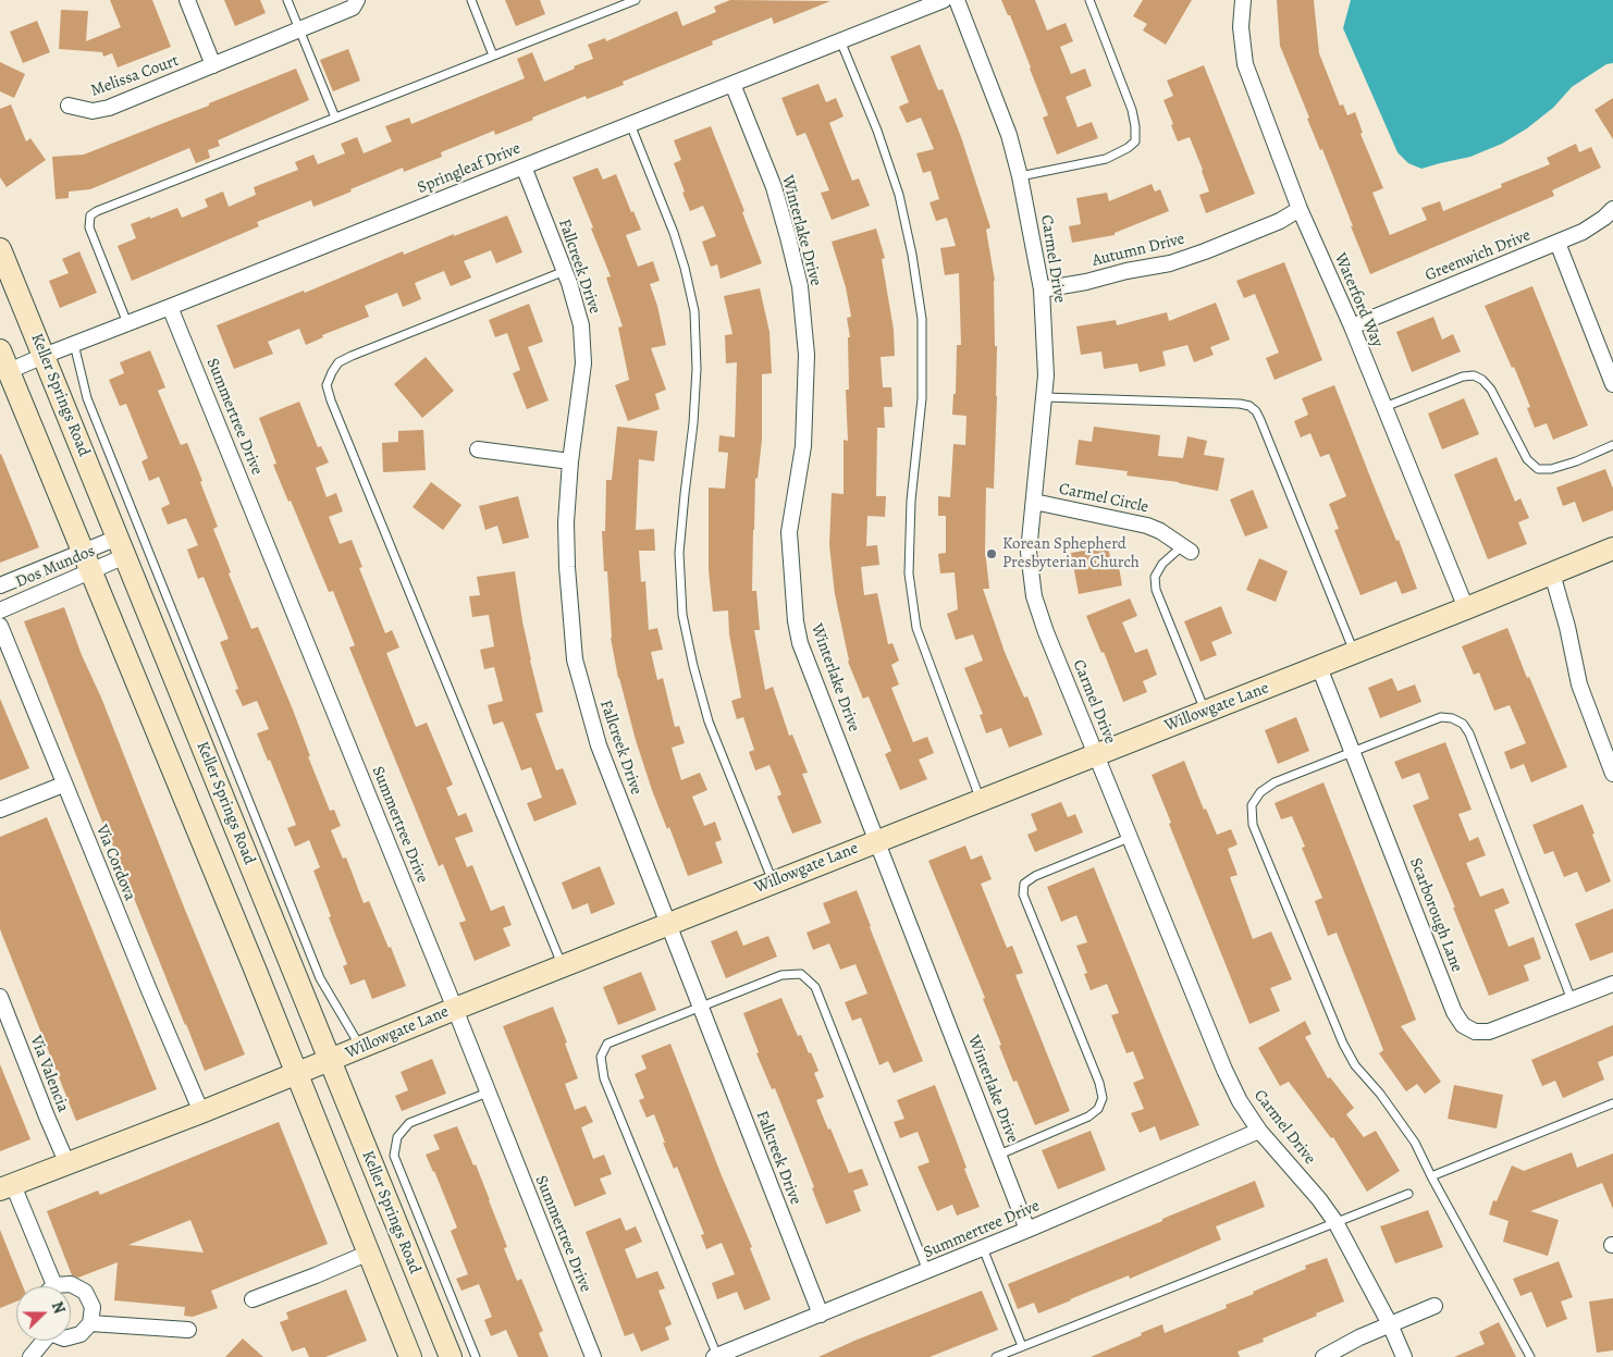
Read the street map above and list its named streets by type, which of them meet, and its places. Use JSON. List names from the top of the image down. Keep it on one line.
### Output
{"streets":{"main road":["Keller Springs Road","Willowgate Lane"],"street":["Melissa Court","Springleaf Drive","Winterlake Drive","Autumn Drive","Greenwich Drive","Carmel Drive","Fallcreek Drive","Waterford Way","Summertree Drive","Carmel Circle","Dos Mundos","Via Cordova","Scarborough Lane","Via Valencia"]},"crossings":[["Springleaf Drive","Winterlake Drive"],["Springleaf Drive","Fallcreek Drive"],["Springleaf Drive","Keller Springs Road"],["Springleaf Drive","Summertree Drive"],["Winterlake Drive","Summertree Drive"],["Winterlake Drive","Willowgate Lane"],["Autumn Drive","Carmel Drive"],["Autumn Drive","Waterford Way"],["Greenwich Drive","Waterford Way"],["Carmel Drive","Summertree Drive"],["Carmel Drive","Carmel Circle"],["Carmel Drive","Willowgate Lane"],["Fallcreek Drive","Summertree Drive"],["Fallcreek Drive","Willowgate Lane"],["Waterford Way","Willowgate Lane"],["Keller Springs Road","Dos Mundos"],["Keller Springs Road","Willowgate Lane"],["Summertree Drive","Willowgate Lane"],["Willowgate Lane","Via Cordova"],["Willowgate Lane","Scarborough Lane"],["Willowgate Lane","Via Valencia"]],"places":["Korean Sphepherd Presbyterian Church"],"north":"right"}
